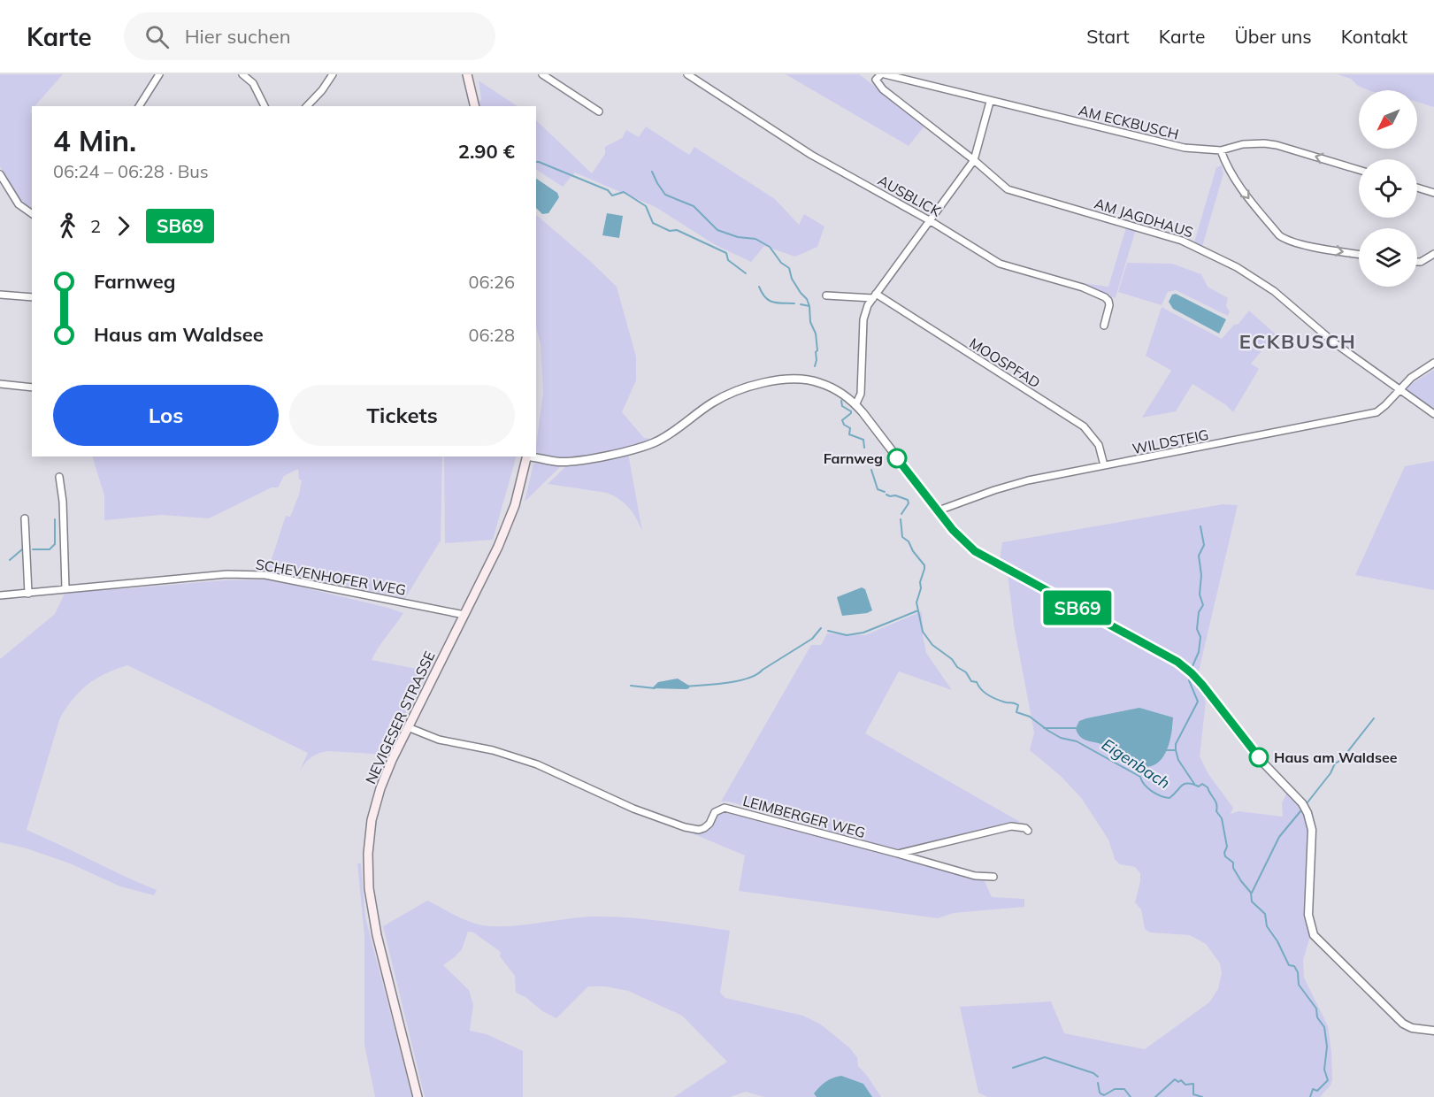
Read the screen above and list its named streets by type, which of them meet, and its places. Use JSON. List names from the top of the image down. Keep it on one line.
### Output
{"streets":{"main road":["NEVIGESER STRASSE"],"street":["AM ECKBUSCH","AUSBLICK","AM JAGDHAUS","MOOSPFAD","WILDSTEIG","SCHEVENHOFER WEG","LEIMBERGER WEG"]},"crossings":[["AM ECKBUSCH","AM JAGDHAUS"],["AM JAGDHAUS","WILDSTEIG"],["MOOSPFAD","WILDSTEIG"],["SCHEVENHOFER WEG","NEVIGESER STRASSE"],["NEVIGESER STRASSE","LEIMBERGER WEG"]],"districts":["ECKBUSCH"],"water":["Eigenbach"],"places":["Farnweg","Haus am Waldsee"],"lines":["bus line SB69"],"north":"bottom left","page":{"header":"Karte","search":"Hier suchen","nav":["Start","Karte","Über uns","Kontakt"],"on_map":"SB69","heading":["4 Min.","06:24 – 06:28 · Bus","2.90 €"],"legs":["2","SB69"],"list":[{"name":"Farnweg","value":"06:26"},{"name":"Haus am Waldsee","value":"06:28"}],"buttons":["Los","Tickets"]}}
